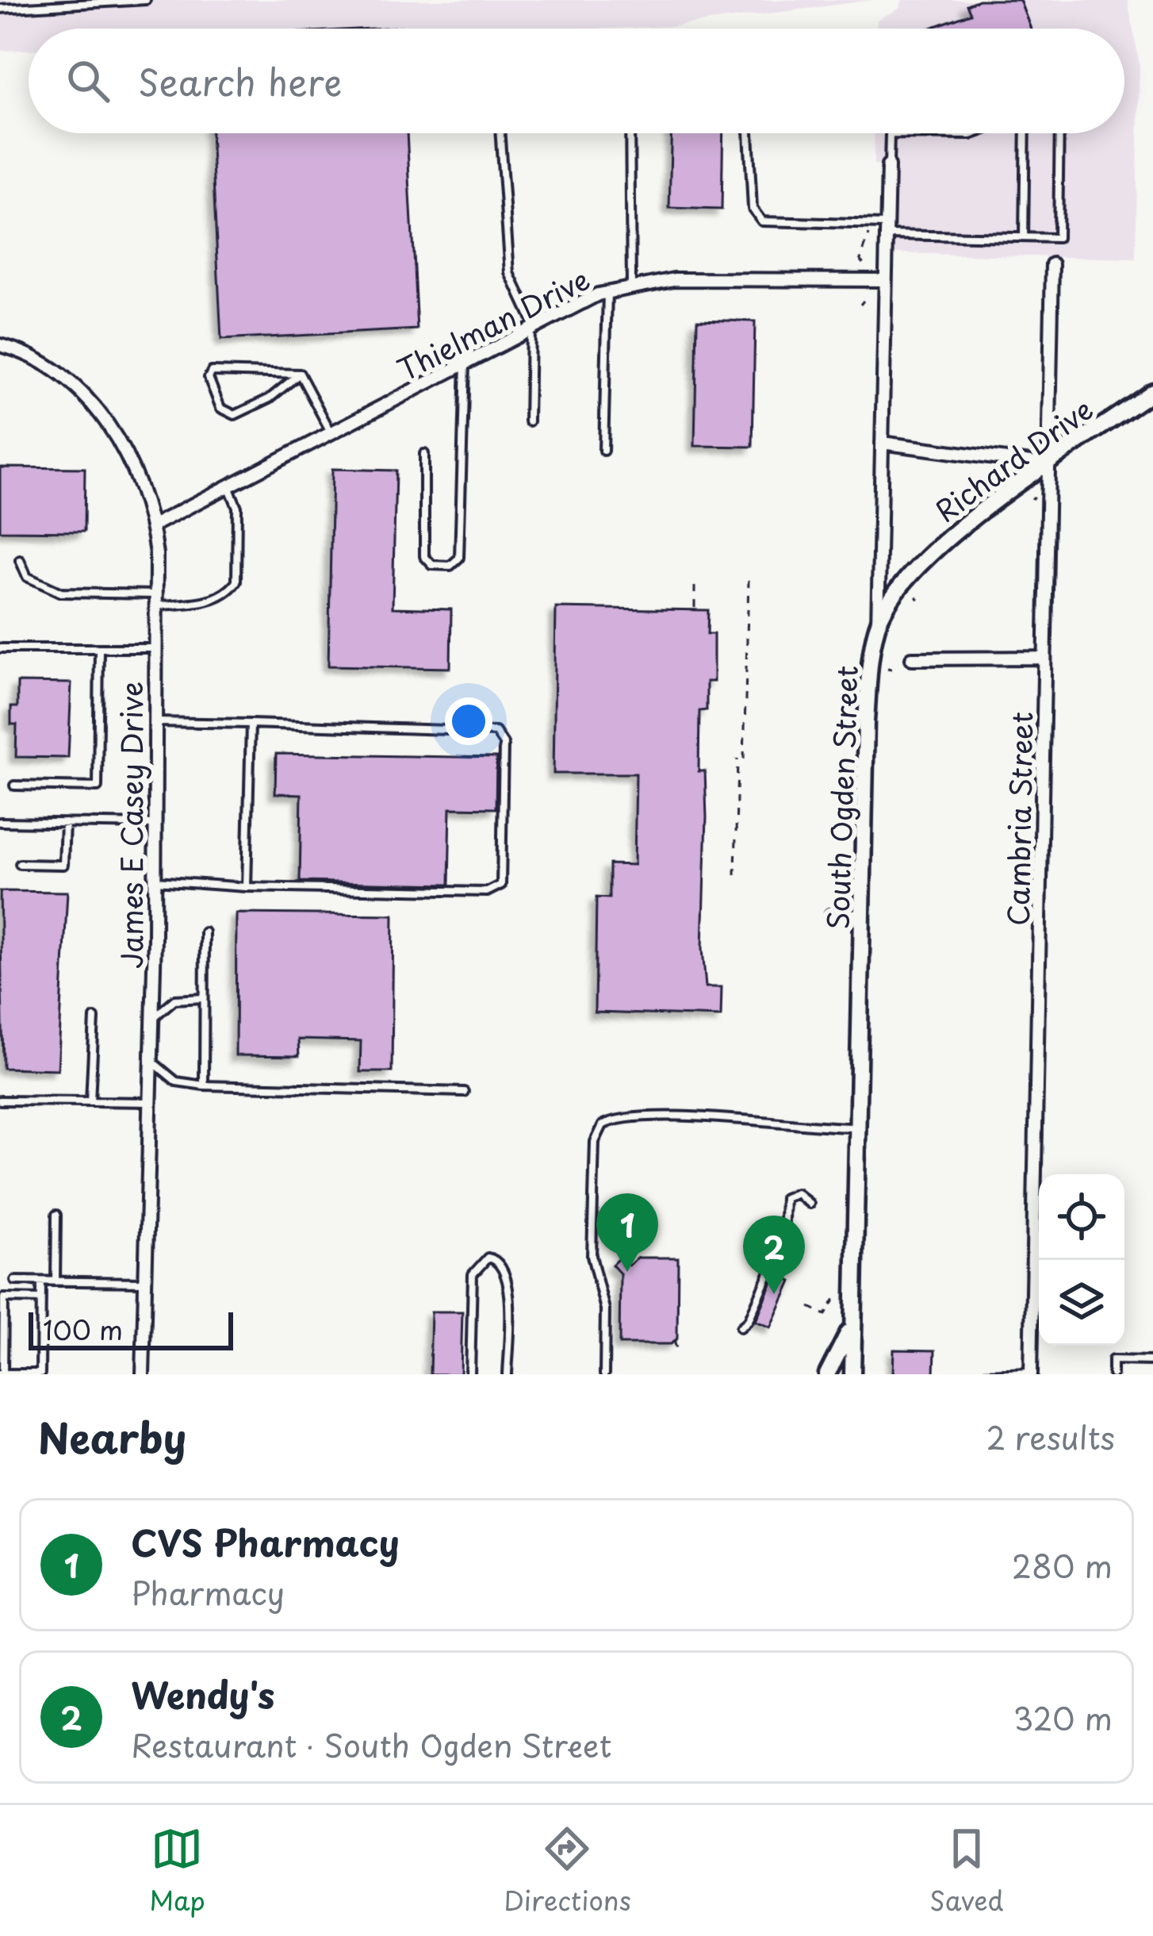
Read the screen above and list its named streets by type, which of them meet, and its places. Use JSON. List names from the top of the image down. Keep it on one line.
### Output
{"streets":{"street":["Thielman Drive","Richard Drive","South Ogden Street","Cambria Street","James E Casey Drive"]},"crossings":[["Thielman Drive","South Ogden Street"],["Thielman Drive","James E Casey Drive"],["Richard Drive","South Ogden Street"],["Richard Drive","Cambria Street"]],"scale_bar":"100 m","page":{"search":"Search here","pins":["1","2"],"scale":"100 m","heading":["Nearby","2 results"],"list":[{"mark":"1","name":"CVS Pharmacy","note":"Pharmacy","value":"280 m"},{"mark":"2","name":"Wendy's","note":"Restaurant · South Ogden Street","value":"320 m"}],"nav":["Map","Directions","Saved"]}}
